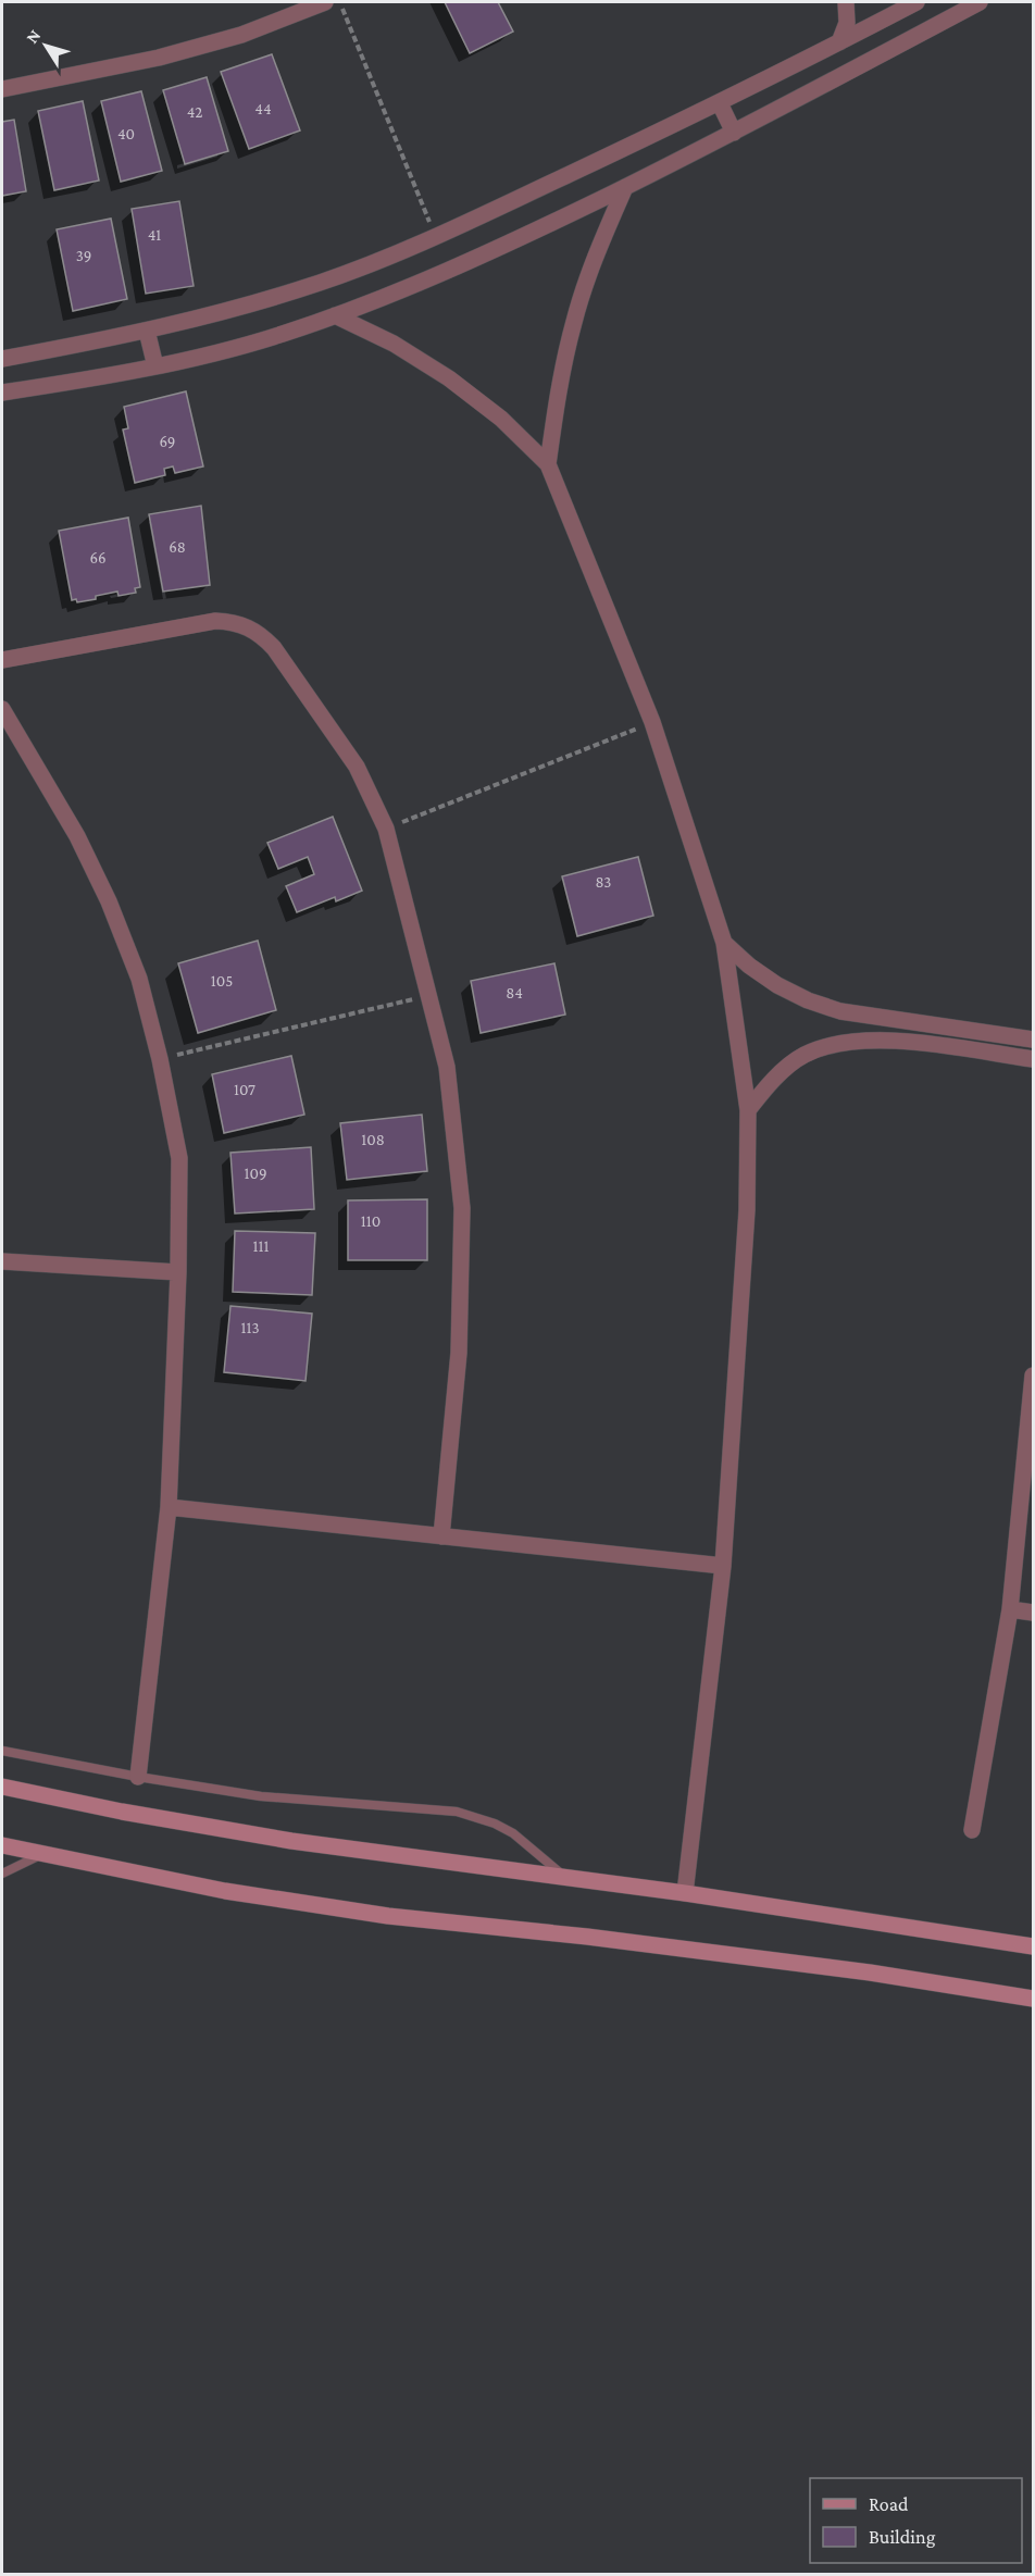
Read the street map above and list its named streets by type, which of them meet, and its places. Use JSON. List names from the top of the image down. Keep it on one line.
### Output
{"house_numbers":["44","42","40","41","39","69","68","66","83","105","84","107","108","109","110","111","113"],"legend":["Road","Building"],"north":"top left"}
